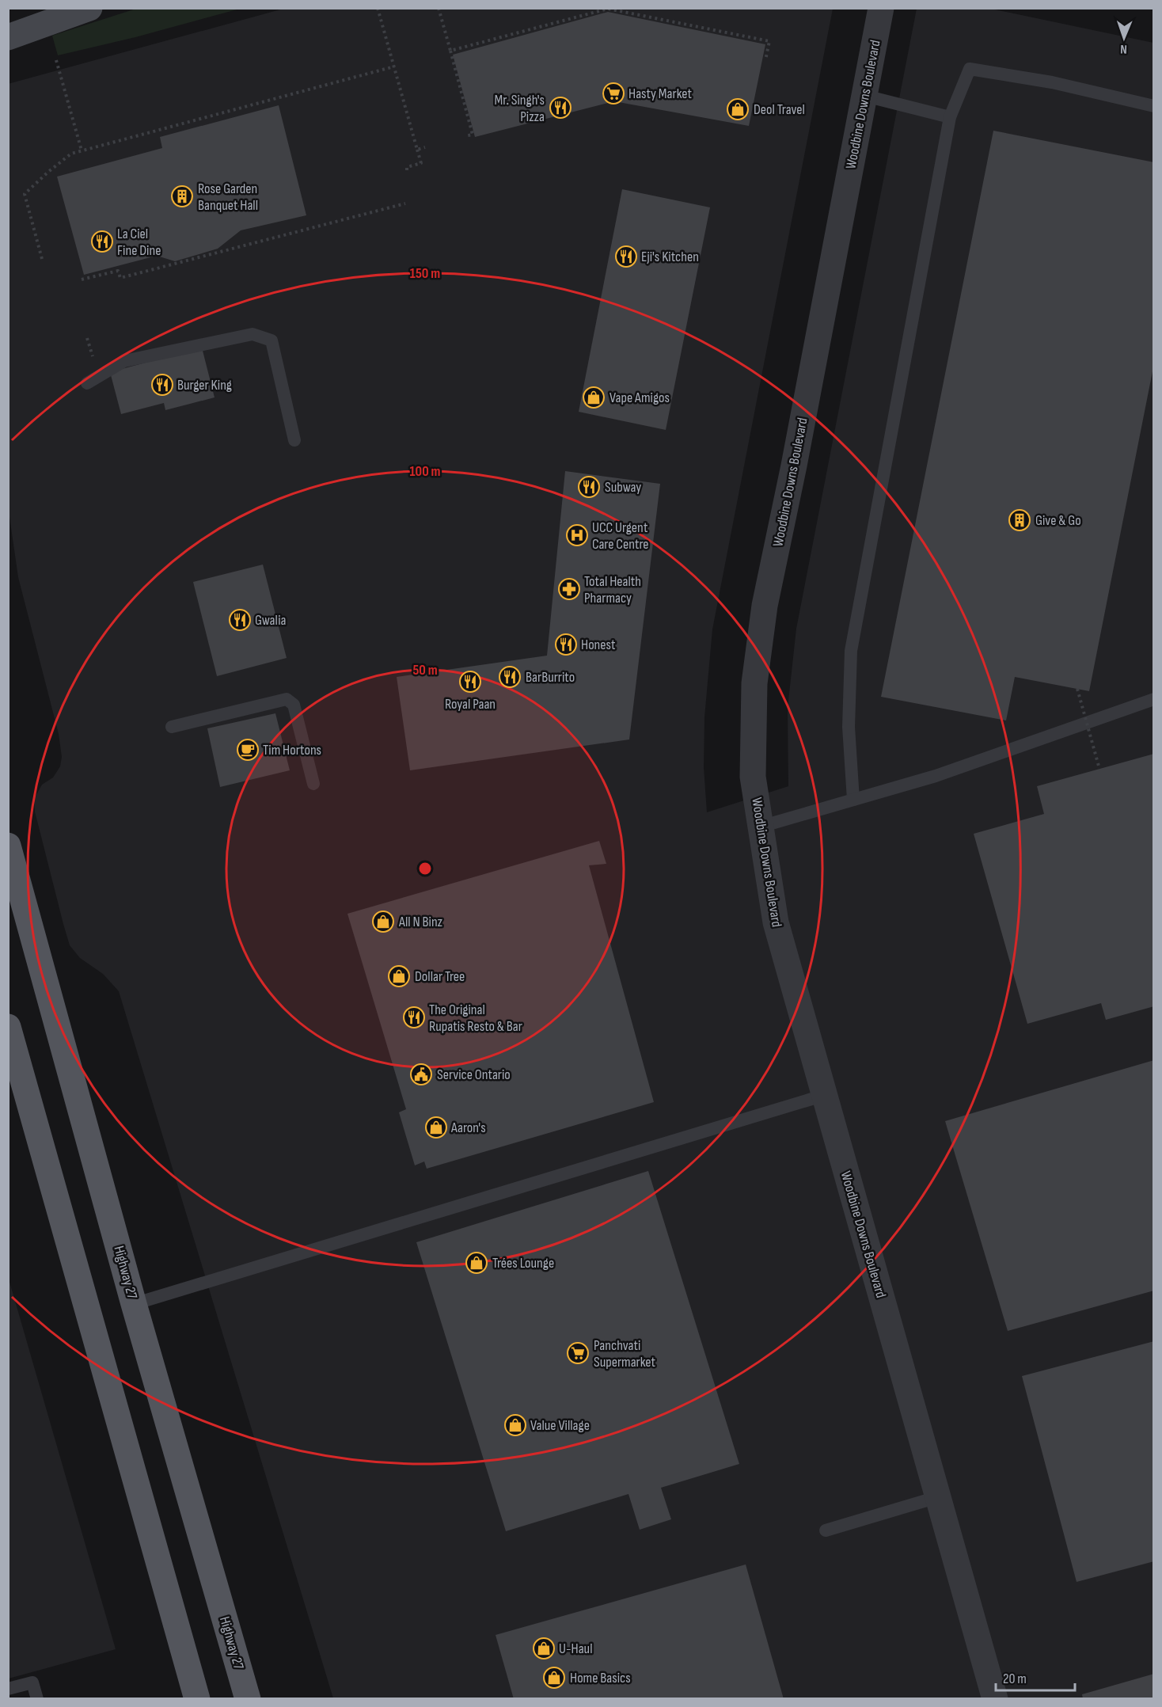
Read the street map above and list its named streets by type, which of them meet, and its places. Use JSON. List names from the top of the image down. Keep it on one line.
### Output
{"streets":{"main road":["Highway 27"],"street":["Woodbine Downs Boulevard"]},"places":{"supermarket":["Hasty Market","Panchvati Supermarket"],"restaurant":["Mr. Singh's Pizza","La Ciel Fine Dine","Eji's Kitchen","Burger King","Subway","Gwalia","Honest","BarBurrito","Royal Paan","The Original Rupatis Resto & Bar"],"shop":["Deol Travel","Vape Amigos","All N Binz","Dollar Tree","Aaron's","Trées Lounge","Value Village","U-Haul","Home Basics"],"building":["Rose Garden Banquet Hall","Give & Go"],"hospital":["UCC Urgent Care Centre"],"pharmacy":["Total Health Pharmacy"],"cafe":["Tim Hortons"],"public building":["Service Ontario"]},"scale_bar":"20 m","north":"bottom","rings":["150 m","100 m","50 m"]}
